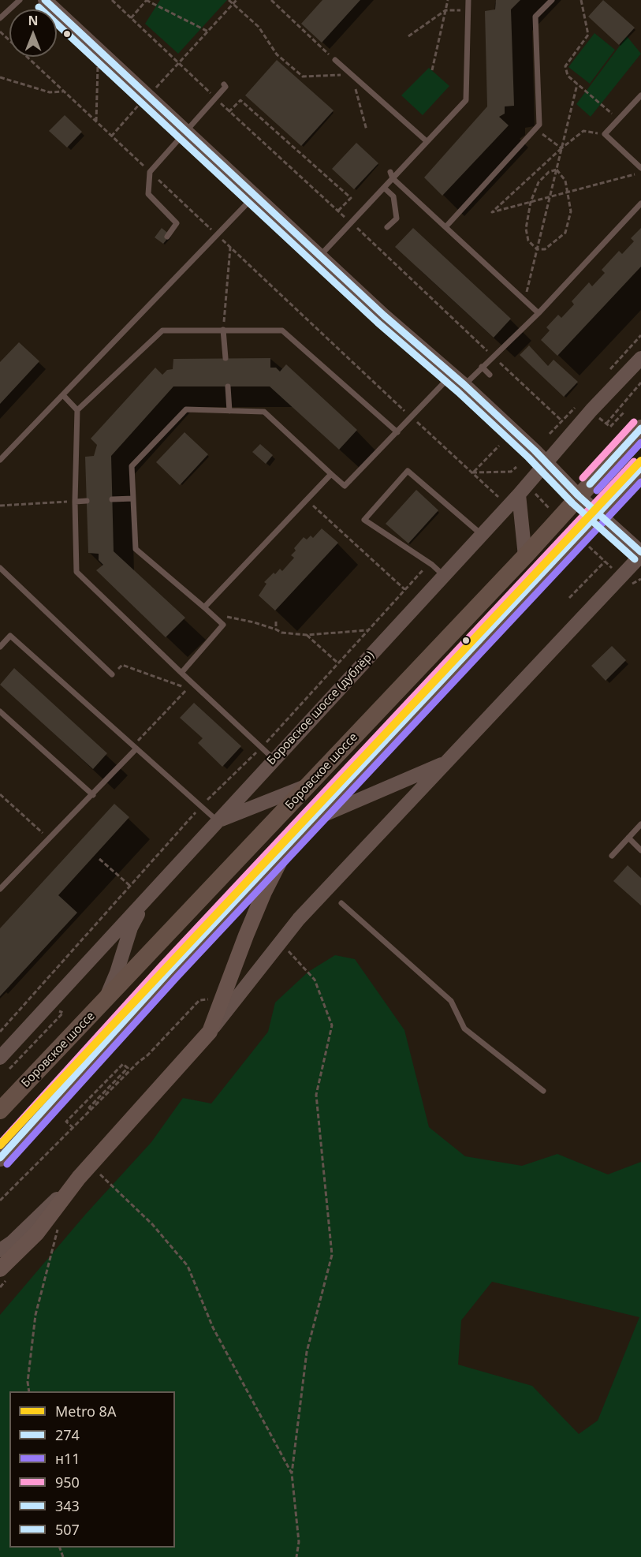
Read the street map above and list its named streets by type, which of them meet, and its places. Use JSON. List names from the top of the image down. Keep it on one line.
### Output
{"streets":{"main road":["Боровское шоссе"],"street":["Боровское шоссе (дублёр)"]},"lines":["transit line 343","transit line 507","transit line 950","transit line 274","transit line н11","metro line 8А"],"legend":["Metro 8А","274","н11","950","343","507"],"north":"top"}
